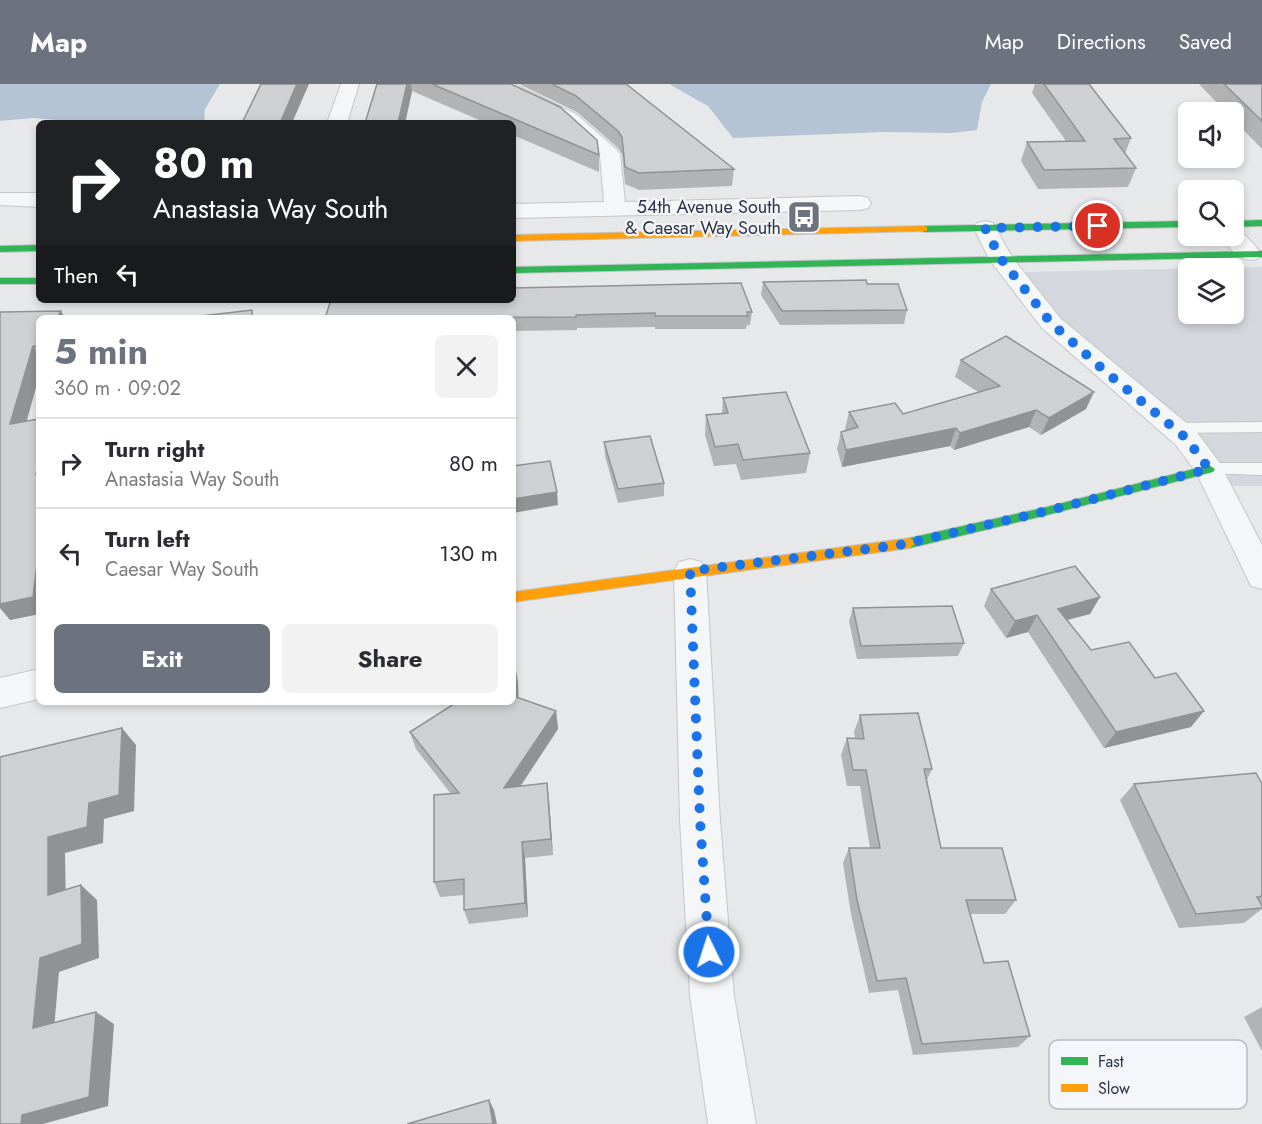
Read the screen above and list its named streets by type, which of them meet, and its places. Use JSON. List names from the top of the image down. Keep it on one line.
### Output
{"places":{"bus stop":["54th Avenue South & Caesar Way South"]},"legend":["Fast","Slow"],"page":{"header":"Map","nav":["Map","Directions","Saved"],"turn":["80 m","Anastasia Way South"],"then":"Then","heading":["5 min","360 m · 09:02"],"list":[{"name":"Turn right","note":"Anastasia Way South","value":"80 m"},{"name":"Turn left","note":"Caesar Way South","value":"130 m"}],"buttons":["Exit","Share"]}}
